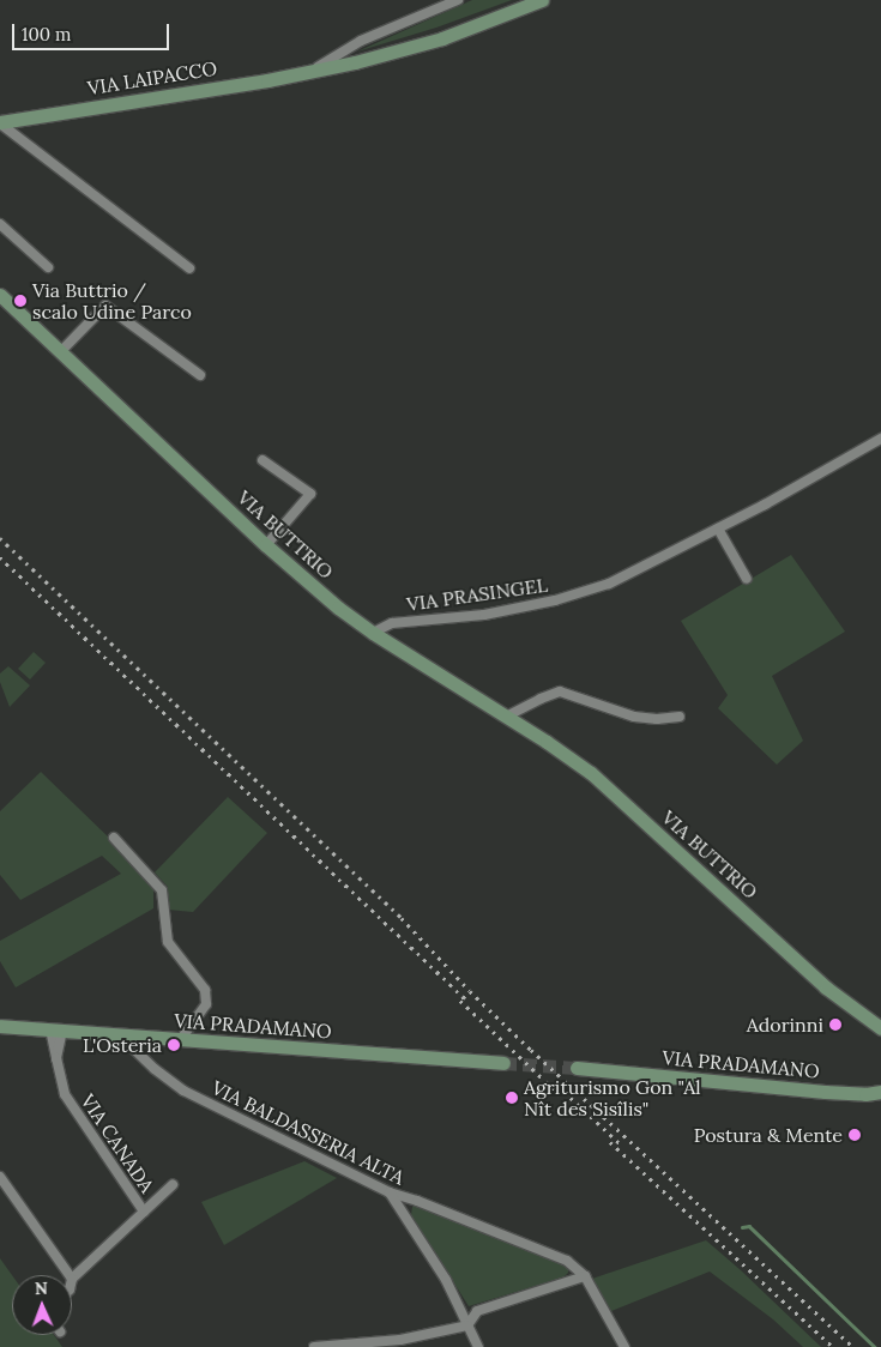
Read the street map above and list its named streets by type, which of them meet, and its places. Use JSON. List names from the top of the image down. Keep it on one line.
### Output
{"streets":{"street":["VIA LAIPACCO","VIA BUTTRIO","VIA PRASINGEL","VIA PRADAMANO","VIA BALDASSERIA ALTA","VIA CANADA"]},"crossings":[["VIA BUTTRIO","VIA PRASINGEL"],["VIA PRADAMANO","VIA BALDASSERIA ALTA"],["VIA PRADAMANO","VIA CANADA"]],"places":["Via Buttrio / scalo Udine Parco","Adorinni","L'Osteria","Agriturismo Gon \"Al Nît des Sisîlis\"","Postura & Mente"],"scale_bar":"100 m","north":"top"}
